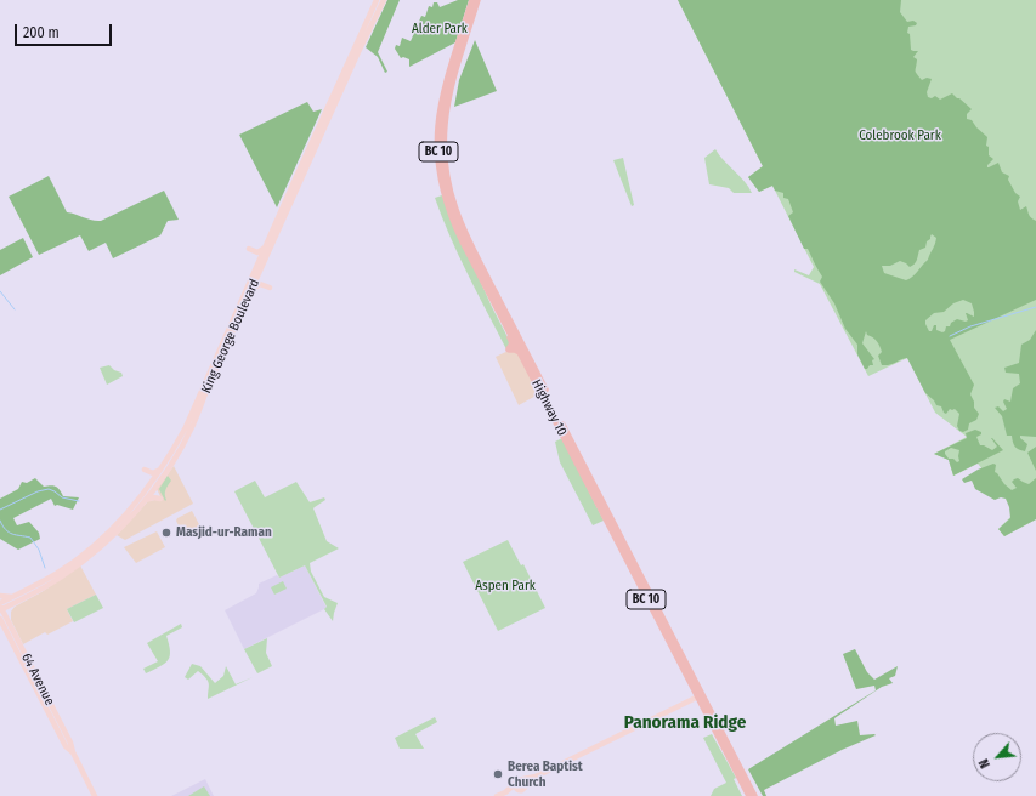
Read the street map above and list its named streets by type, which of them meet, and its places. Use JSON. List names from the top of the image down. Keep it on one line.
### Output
{"streets":{"highway":["BC 10","Highway 10"],"main road":["King George Boulevard","64 Avenue"]},"crossings":[["King George Boulevard","64 Avenue"]],"districts":["Panorama Ridge"],"parks":["Alder Park","Colebrook Park","Aspen Park"],"places":["Masjid-ur-Raman","Berea Baptist Church"],"scale_bar":"200 m","north":"bottom left"}
